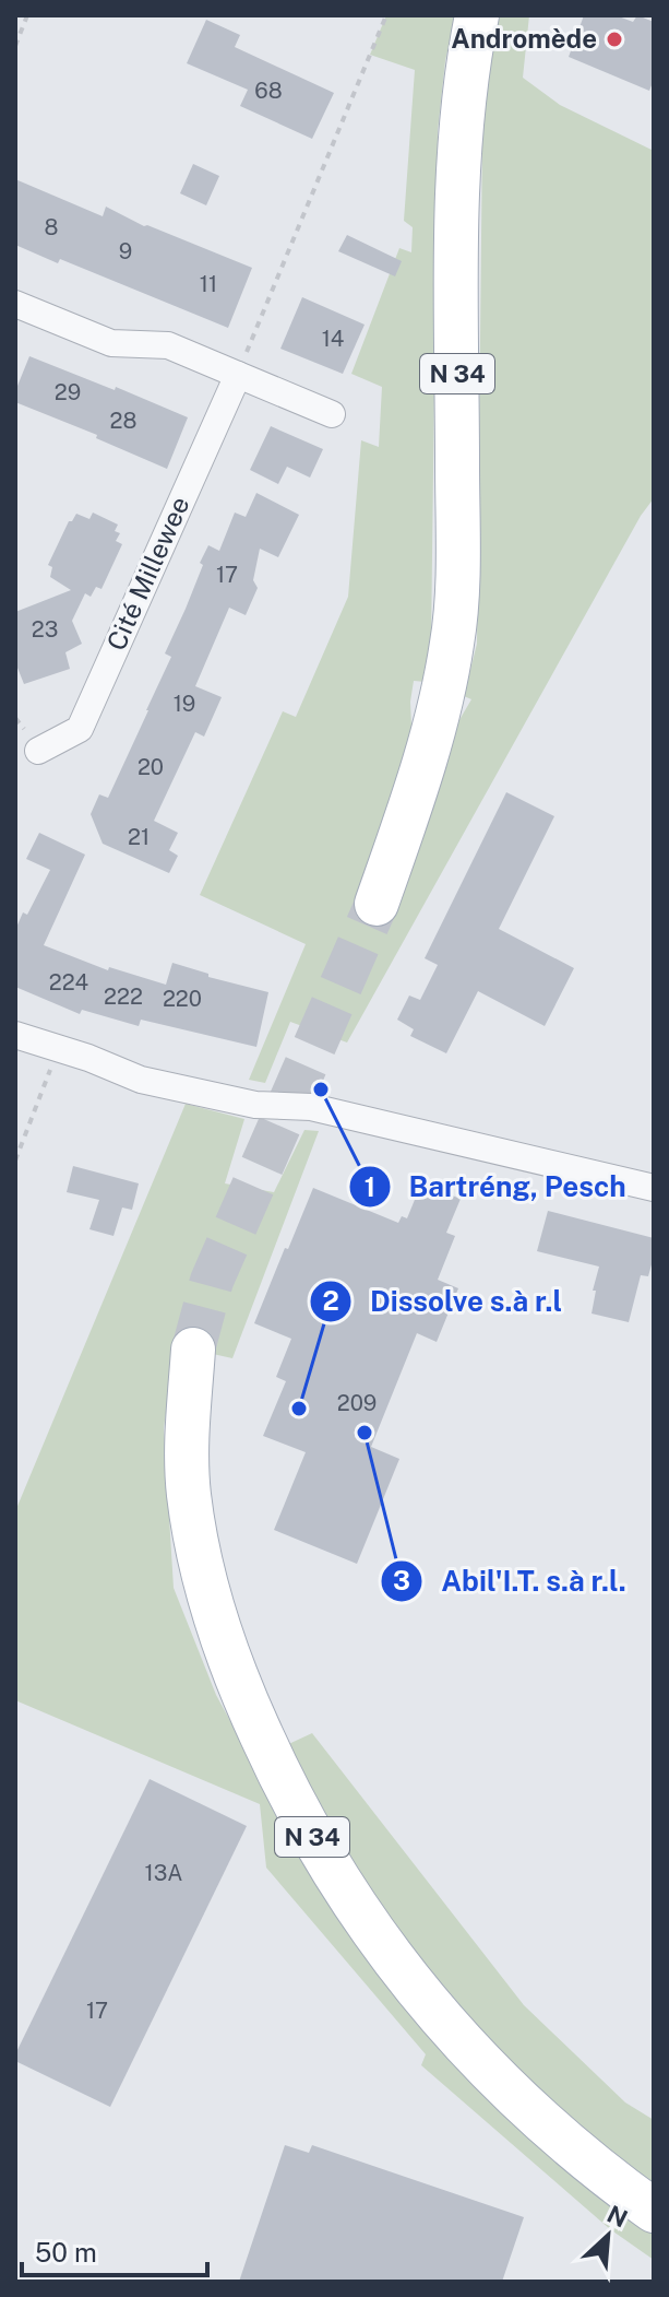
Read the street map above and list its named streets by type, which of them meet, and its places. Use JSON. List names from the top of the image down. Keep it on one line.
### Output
{"streets":{"main road":["N 34"],"street":["Cité Millewee"]},"places":["Andromède","Bartréng, Pesch","Dissolve s.à r.l","Abil'I.T. s.à r.l."],"house_numbers":["68","8","9","11","14","29","28","17","23","19","20","21","224","222","220","209","13A","17"],"scale_bar":"50 m","north":"top right"}
